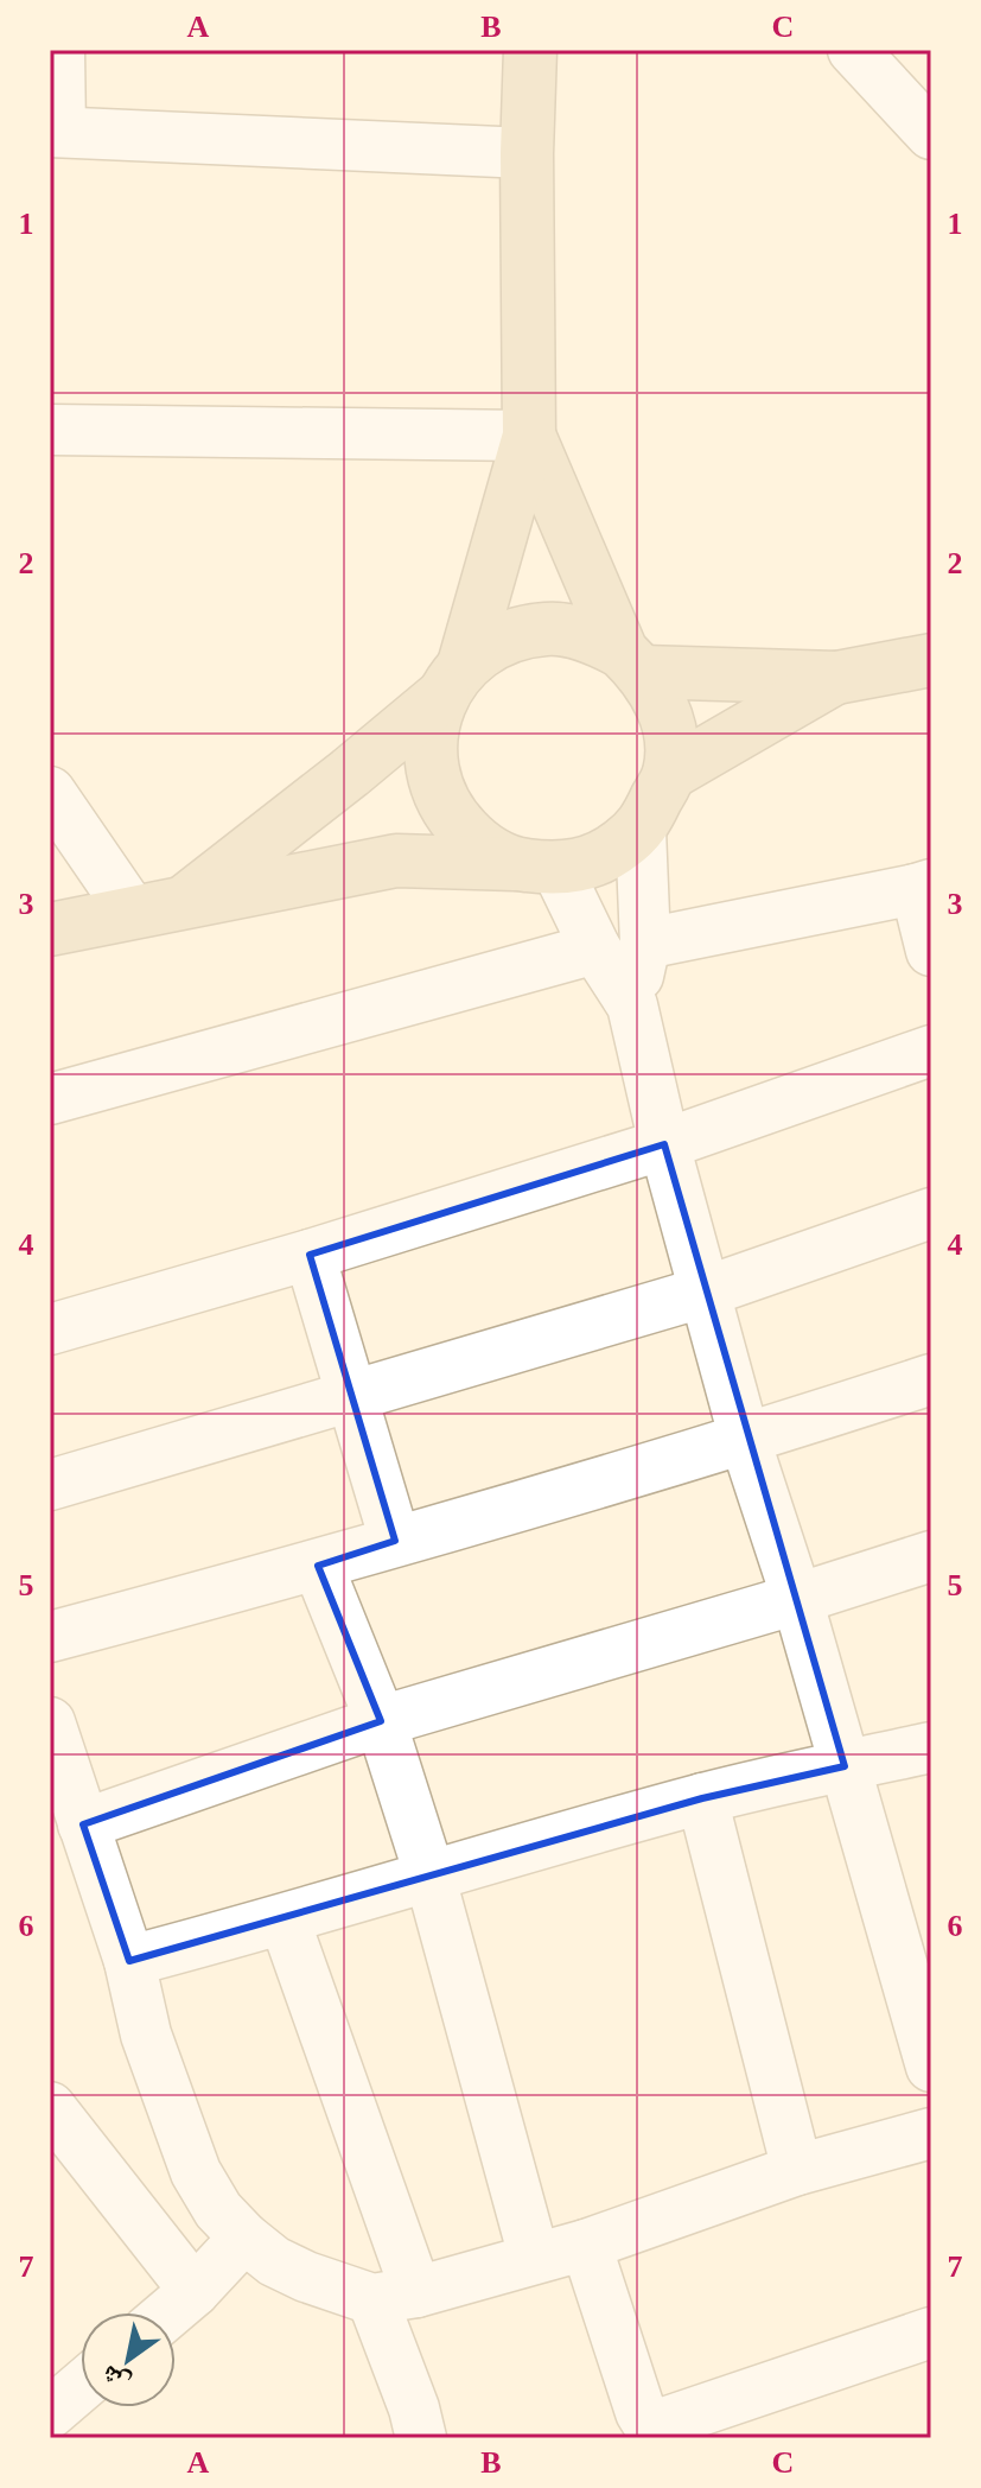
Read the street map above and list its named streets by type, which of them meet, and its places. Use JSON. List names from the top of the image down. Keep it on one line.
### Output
{"north":"bottom left","grid":{"columns":["A","B","C"],"rows":["1","2","3","4","5","6","7"]}}
